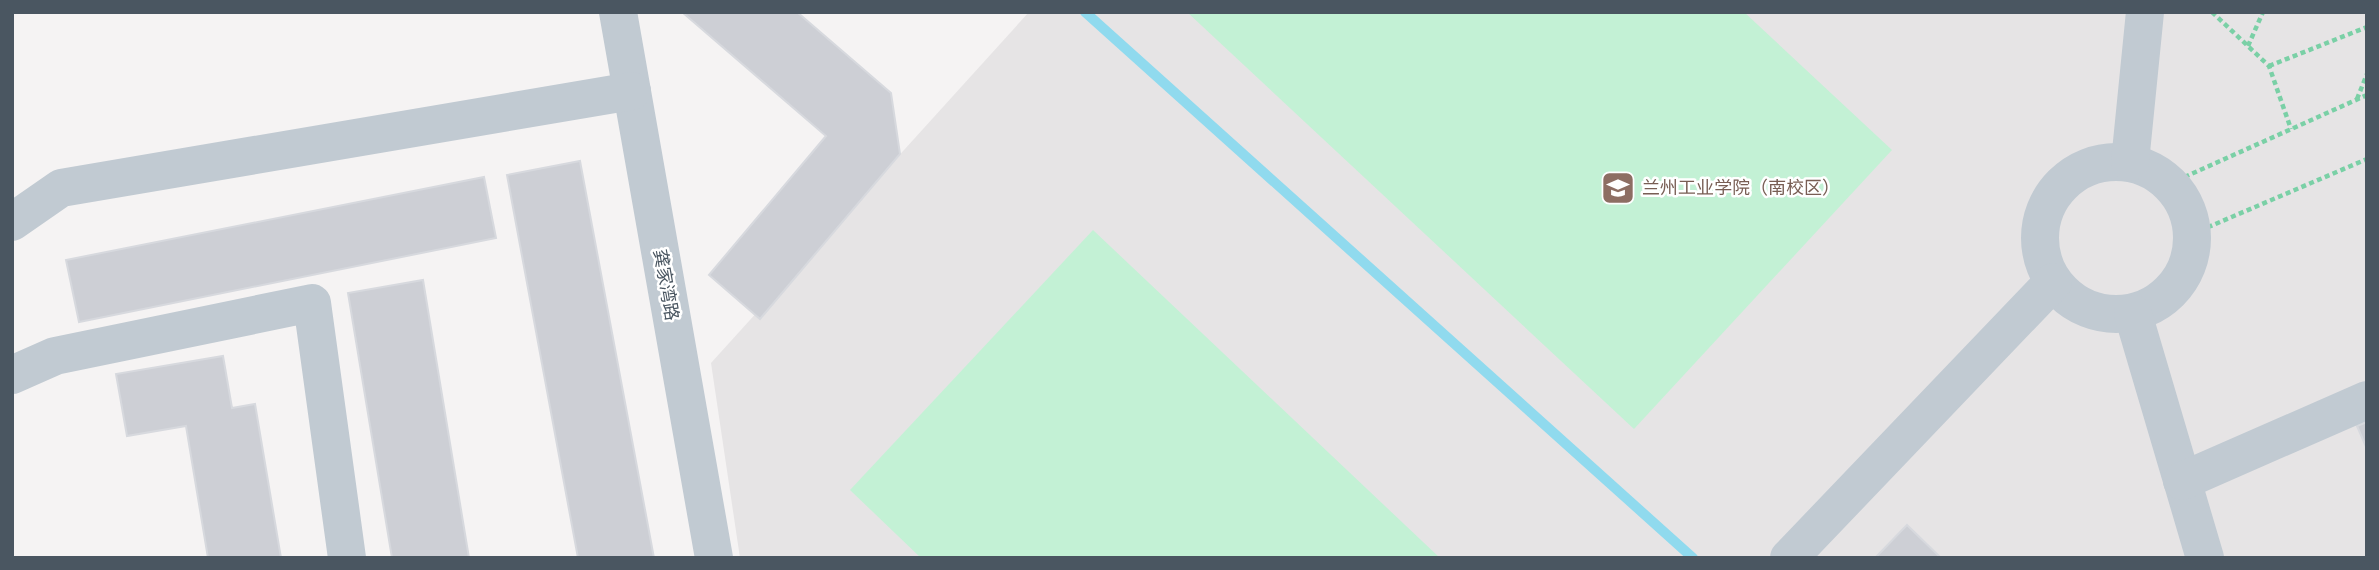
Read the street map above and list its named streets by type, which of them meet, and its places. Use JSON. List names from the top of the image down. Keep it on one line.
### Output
{"streets":{"street":["龚家湾路"]},"places":{"school or university":["兰州工业学院（南校区）"]}}
